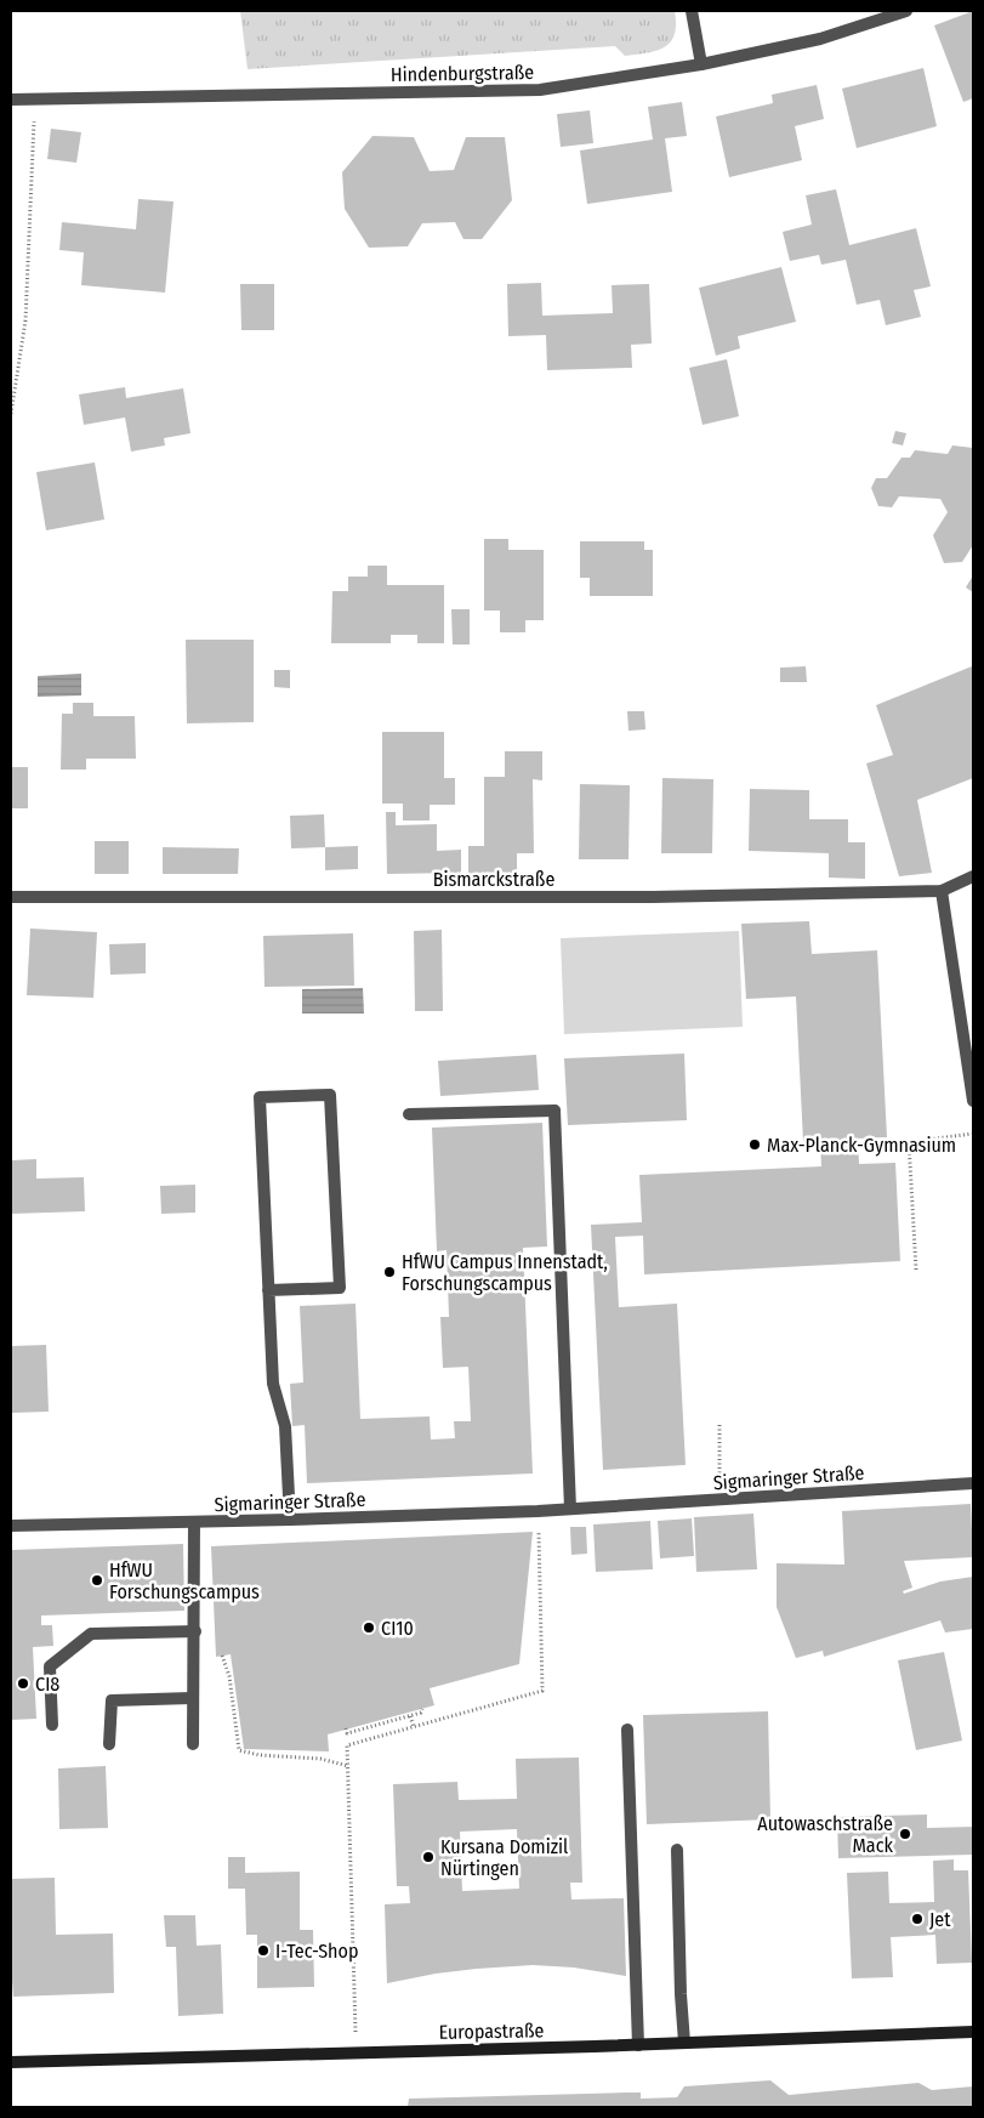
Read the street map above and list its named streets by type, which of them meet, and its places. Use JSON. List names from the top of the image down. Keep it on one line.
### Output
{"streets":{"street":["Hindenburgstraße","Bismarckstraße","Sigmaringer Straße","Europastraße"]},"places":["Max-Planck-Gymnasium","HfWU Campus Innenstadt, Forschungscampus","HfWU Forschungscampus","CI10","CI8","Autowaschstraße Mack","Kursana Domizil Nürtingen","Jet","I-Tec-Shop"]}
